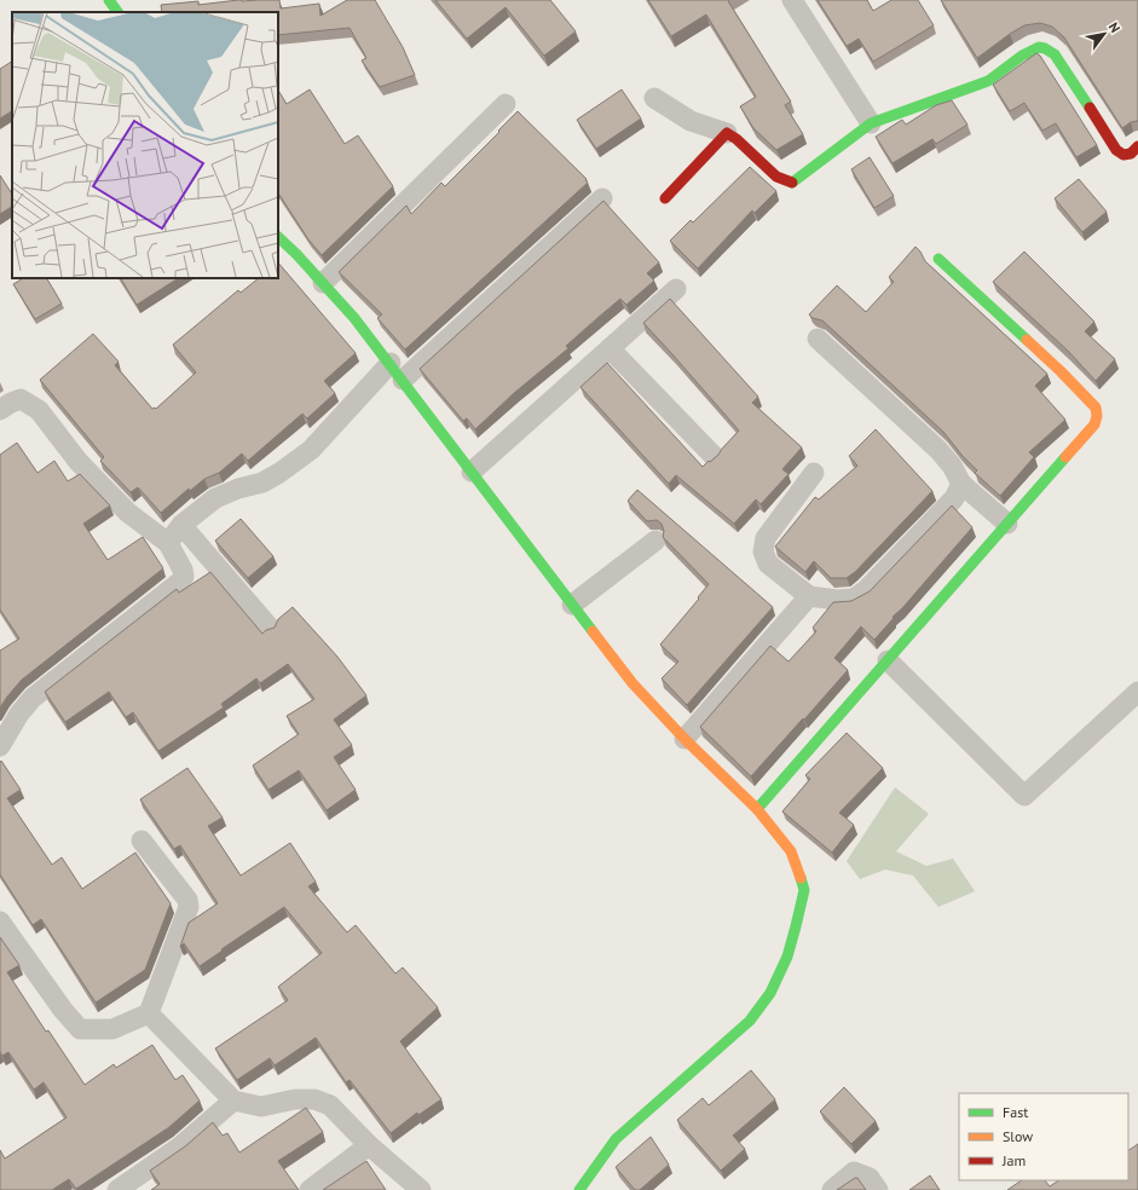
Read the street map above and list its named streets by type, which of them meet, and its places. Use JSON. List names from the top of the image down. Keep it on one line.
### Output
{"legend":["Fast","Slow","Jam"],"north":"top right"}
